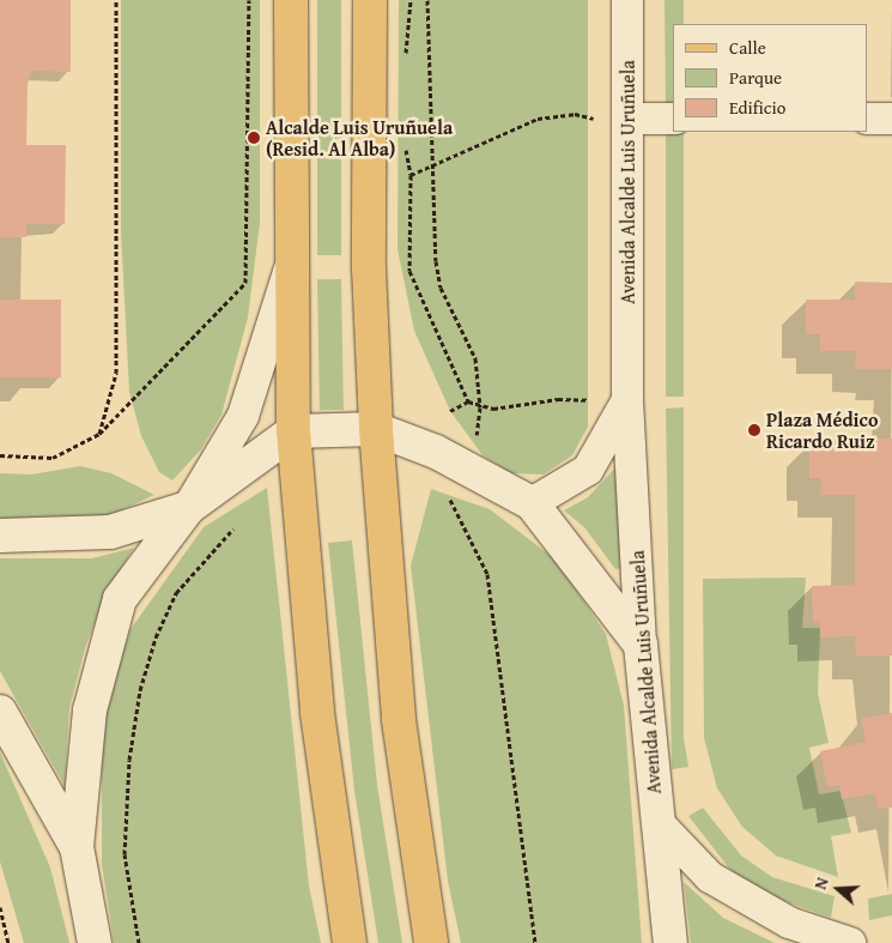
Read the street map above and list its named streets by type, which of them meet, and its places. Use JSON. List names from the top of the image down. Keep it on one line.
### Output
{"streets":{"street":["Avenida Alcalde Luis Uruñuela"]},"places":["Alcalde Luis Uruñuela (Resid. Al Alba)","Plaza Médico Ricardo Ruiz"],"legend":["Calle","Parque","Edificio"],"north":"left"}
